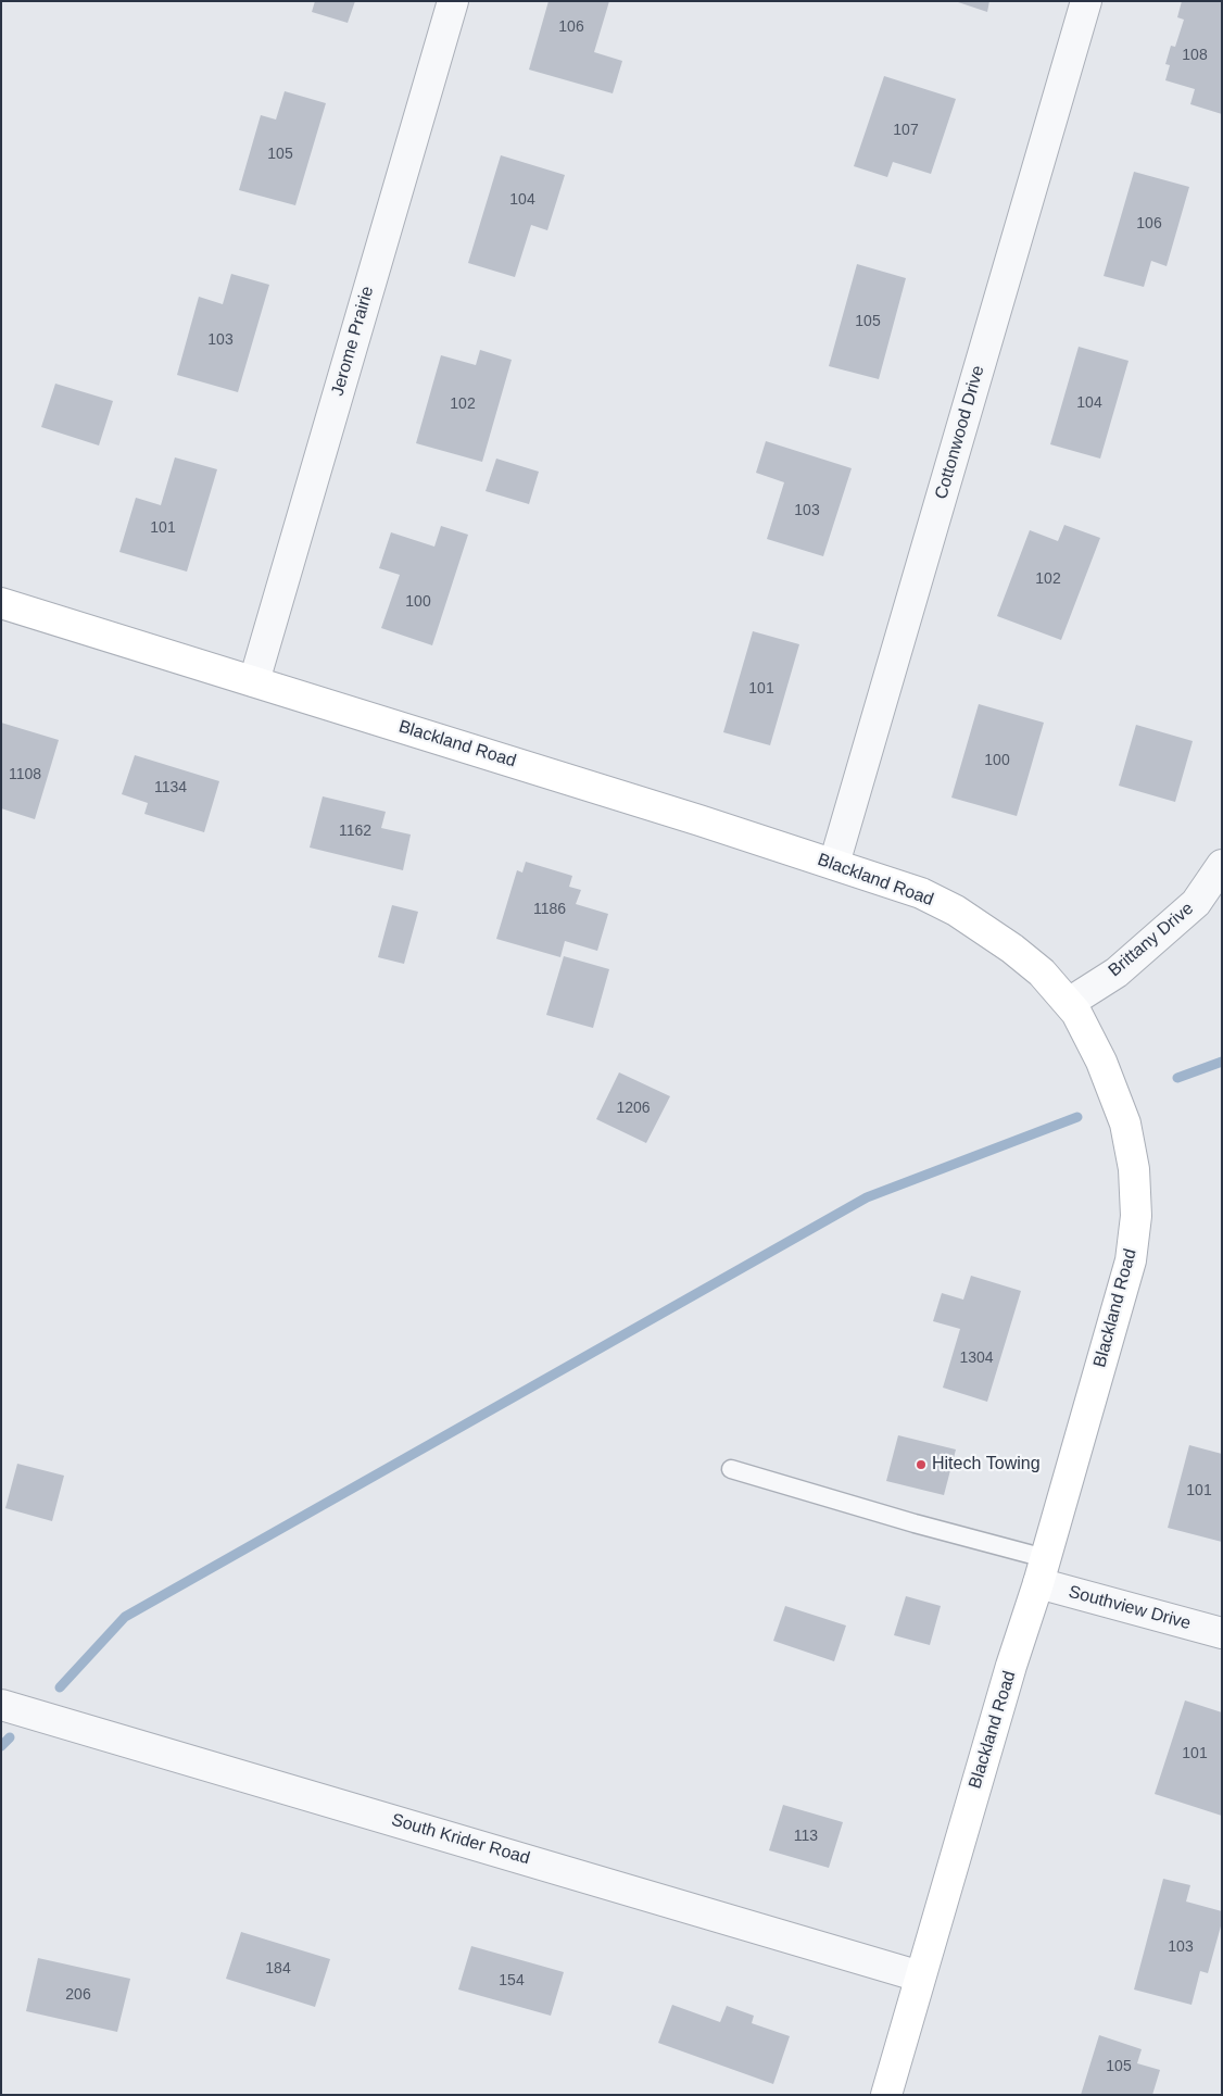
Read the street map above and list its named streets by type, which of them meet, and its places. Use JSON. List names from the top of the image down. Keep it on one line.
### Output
{"streets":{"street":["Jerome Prairie","Cottonwood Drive","Blackland Road","Brittany Drive","Southview Drive","South Krider Road"]},"crossings":[["Jerome Prairie","Blackland Road"],["Cottonwood Drive","Blackland Road"],["Blackland Road","Brittany Drive"],["Blackland Road","Southview Drive"],["Blackland Road","South Krider Road"]],"places":["Hitech Towing"],"house_numbers":["106","108","107","105","104","106","105","103","104","102","103","101","102","100","101","100","1108","1134","1162","1186","1206","1304","101","101","113","103","184","154","206","105"]}
